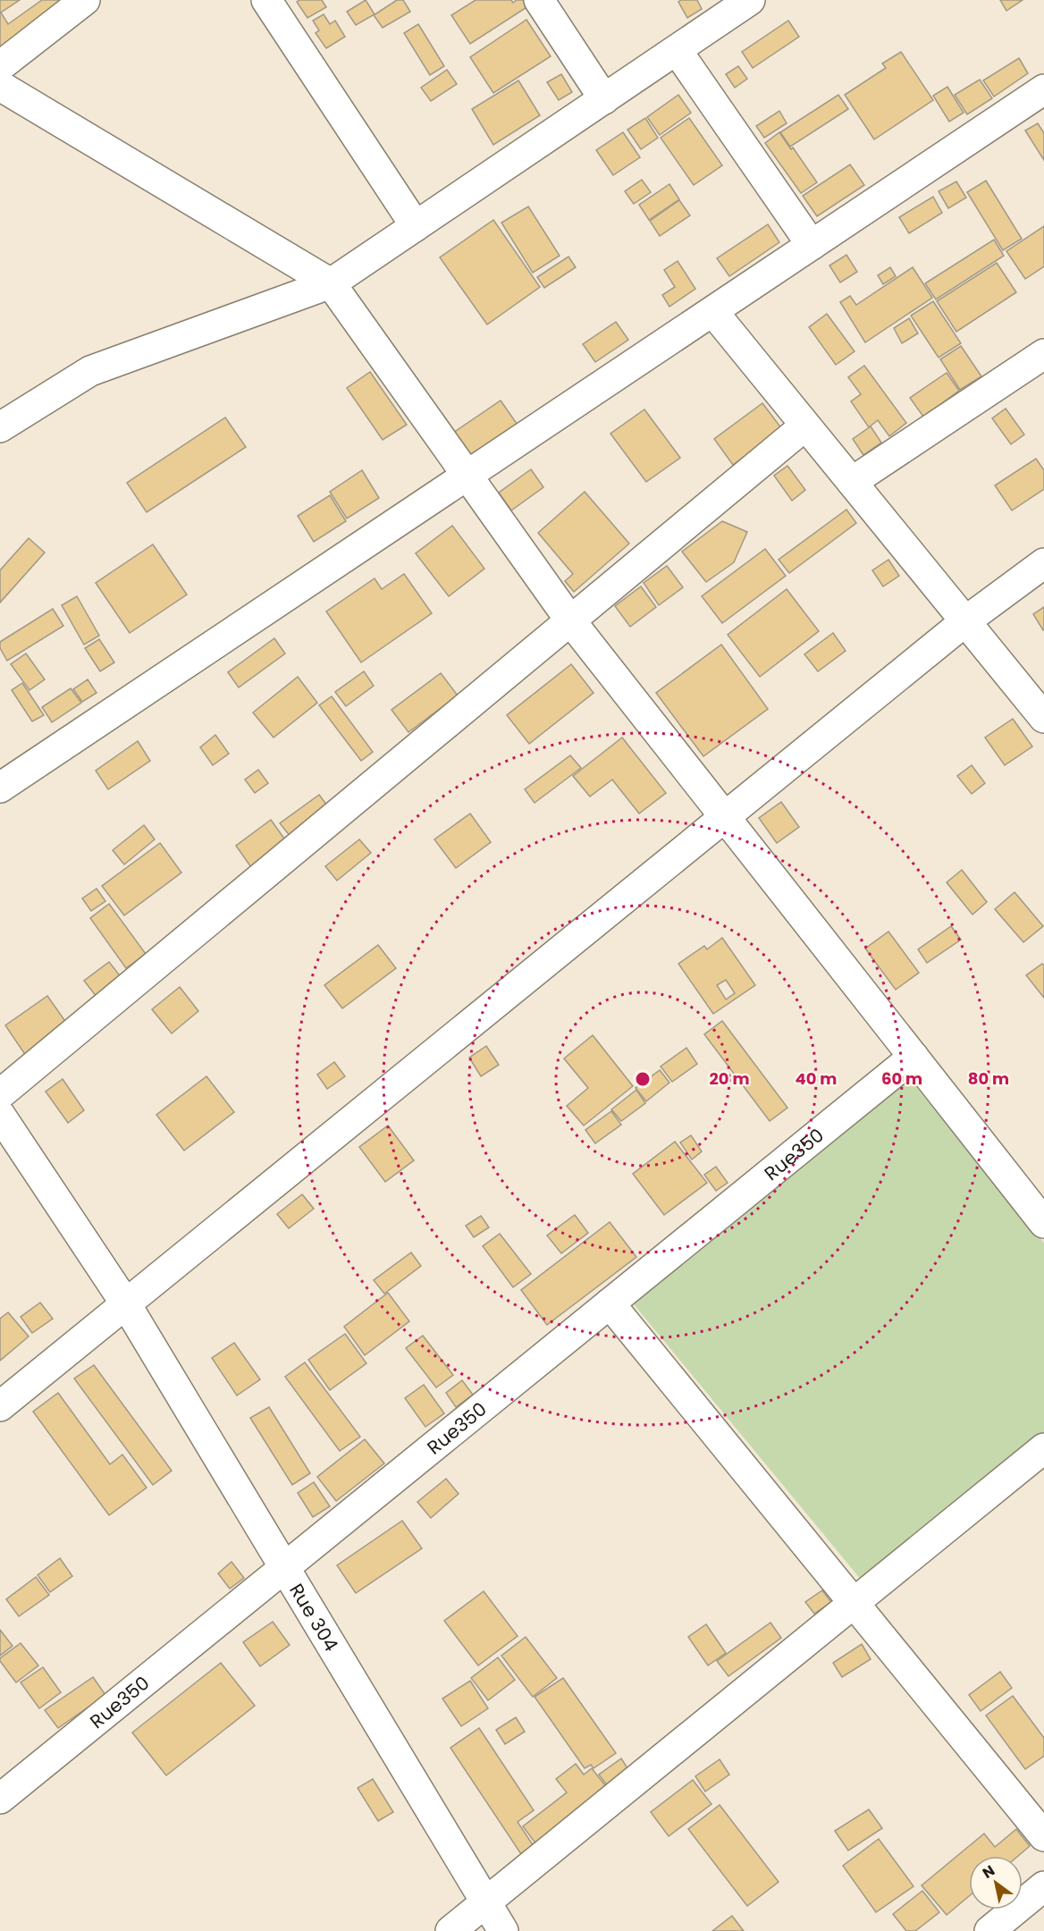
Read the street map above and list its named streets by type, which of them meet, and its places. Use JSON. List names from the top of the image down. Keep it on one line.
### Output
{"streets":{"street":["Rue350","Rue 304"]},"crossings":[["Rue350","Rue 304"]],"north":"top left","rings":["20 m","40 m","60 m","80 m"]}
